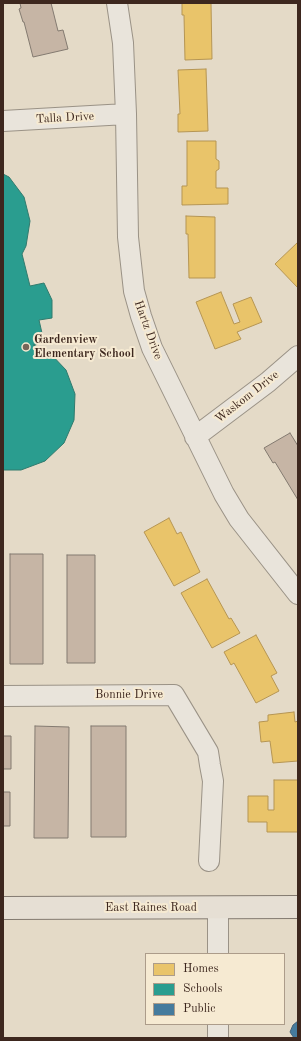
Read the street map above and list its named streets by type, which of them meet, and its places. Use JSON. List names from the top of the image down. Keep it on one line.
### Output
{"streets":{"main road":["East Raines Road"],"street":["Talla Drive","Hartz Drive","Waskom Drive","Bonnie Drive"]},"crossings":[["Talla Drive","Hartz Drive"],["Hartz Drive","Waskom Drive"]],"places":["Gardenview Elementary School"],"legend":["Homes","Schools","Public"]}
